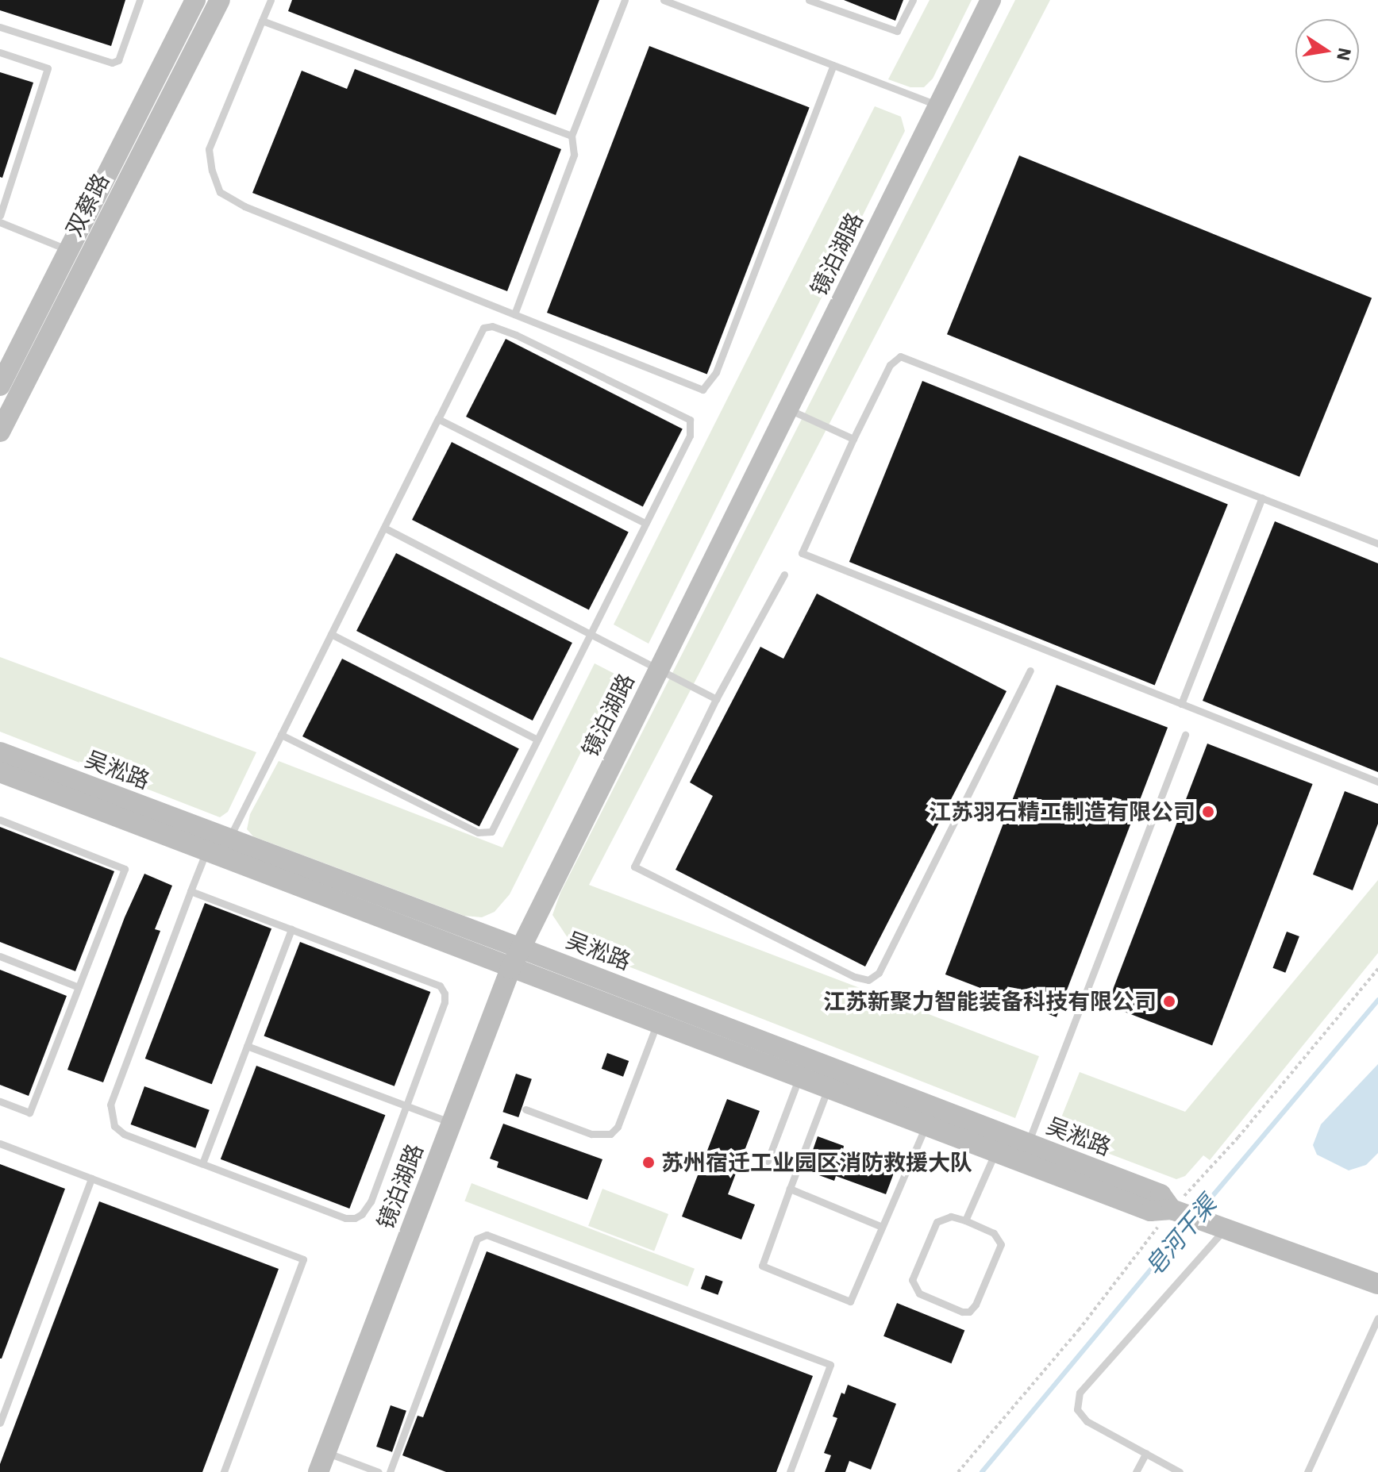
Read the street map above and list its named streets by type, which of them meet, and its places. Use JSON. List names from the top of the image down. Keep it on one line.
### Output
{"streets":{"main road":["双蔡路","镜泊湖路","吴淞路"]},"crossings":[["镜泊湖路","吴淞路"]],"water":["皂河干渠"],"places":["江苏羽石精工制造有限公司","江苏新聚力智能装备科技有限公司","苏州宿迁工业园区消防救援大队"],"north":"right"}
